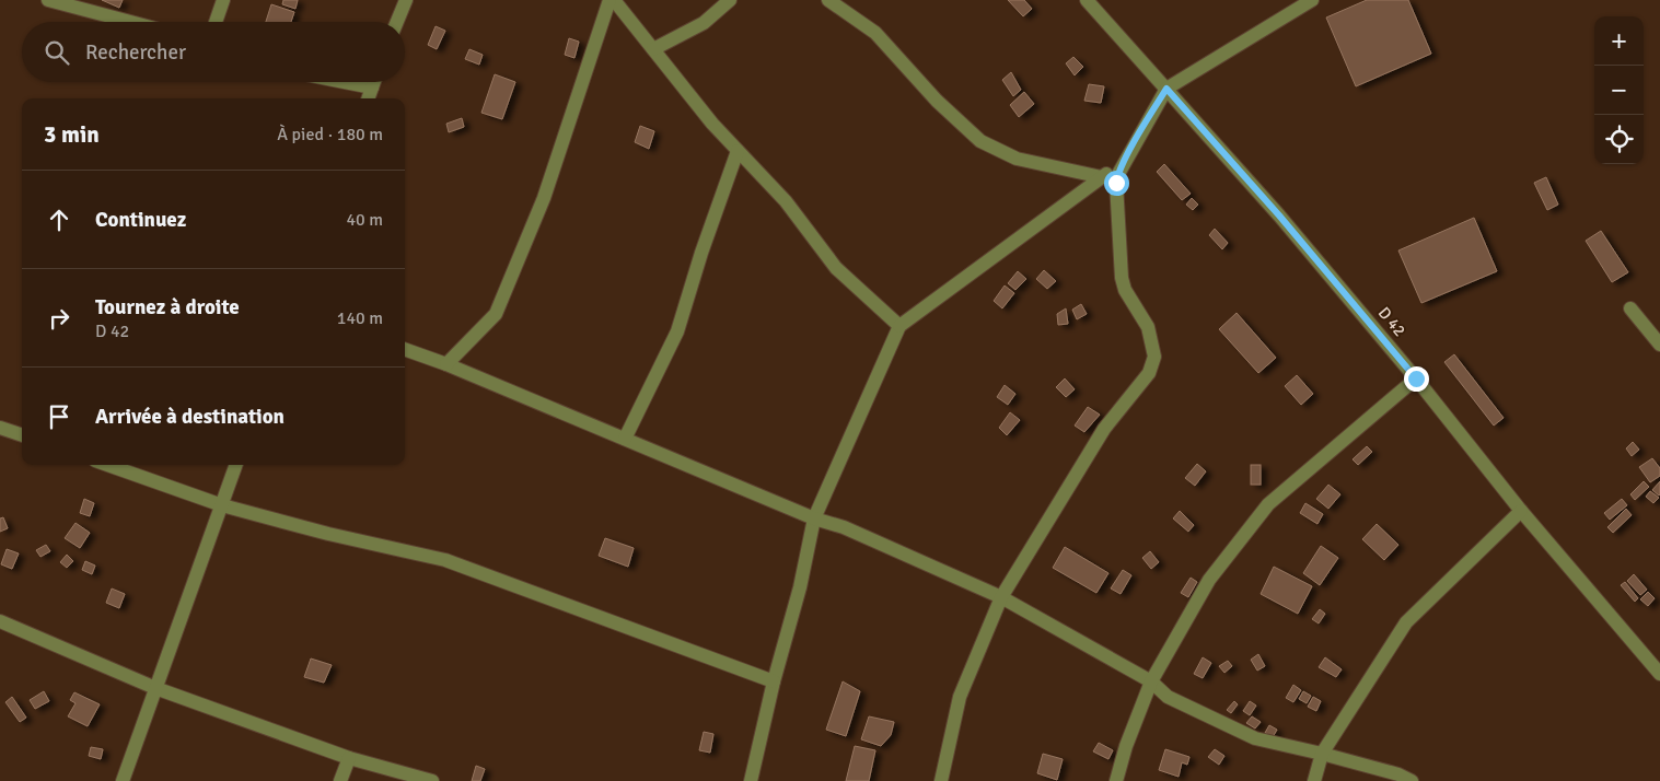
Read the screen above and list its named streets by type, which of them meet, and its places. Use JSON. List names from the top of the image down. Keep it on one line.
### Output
{"streets":{"street":["D 42"]},"page":{"map_buttons":["+","−"],"search":"Rechercher","heading":["3 min","À pied · 180 m"],"list":[["Continuez","40 m"],["Tournez à droite","D 42","140 m"],"Arrivée à destination"]}}
